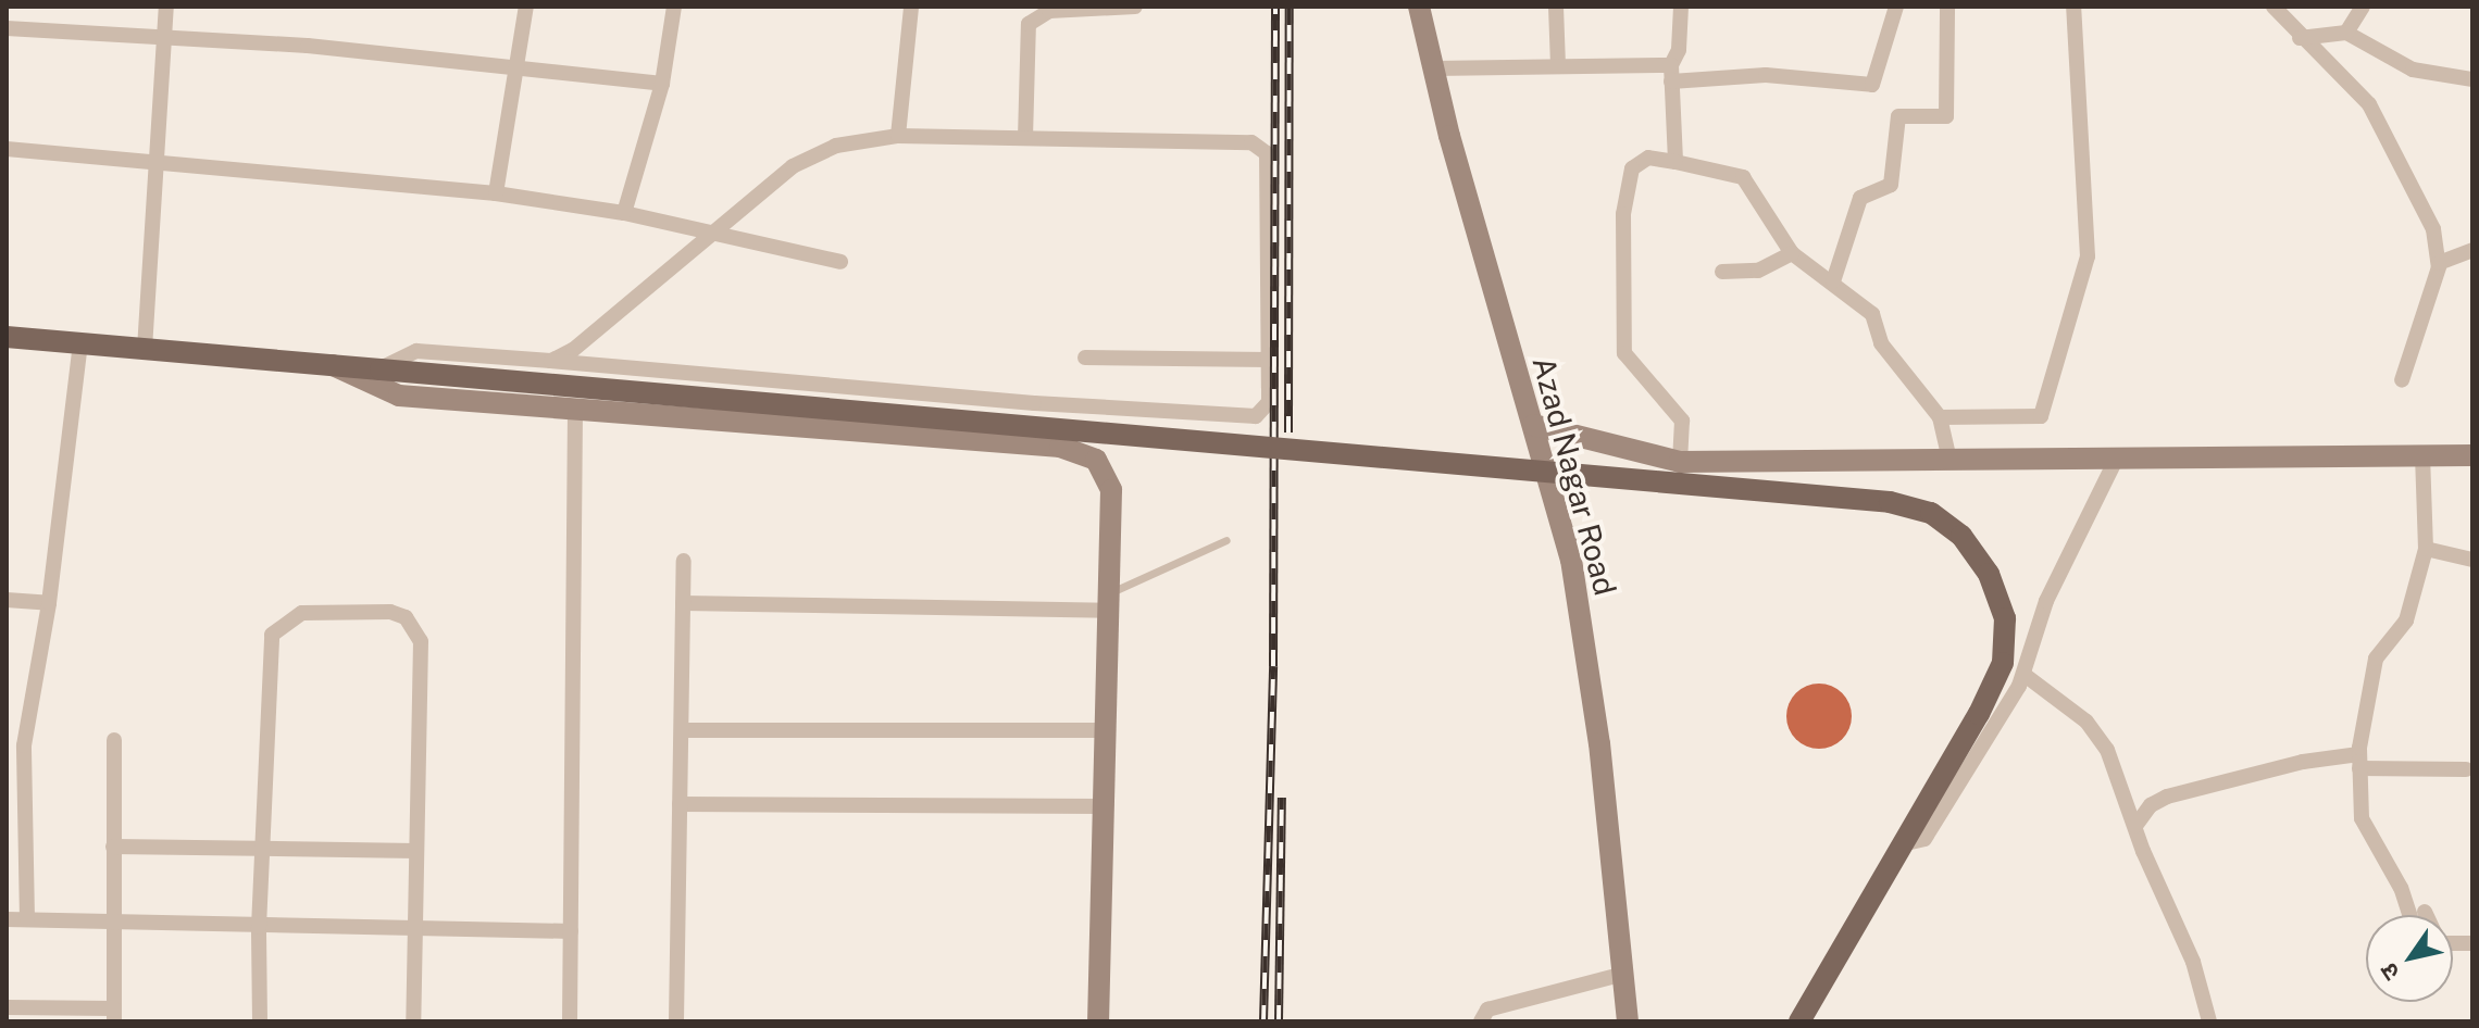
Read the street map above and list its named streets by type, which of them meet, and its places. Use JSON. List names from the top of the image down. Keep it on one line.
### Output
{"streets":{"street":["Azad Nagar Road"]},"north":"bottom left"}
